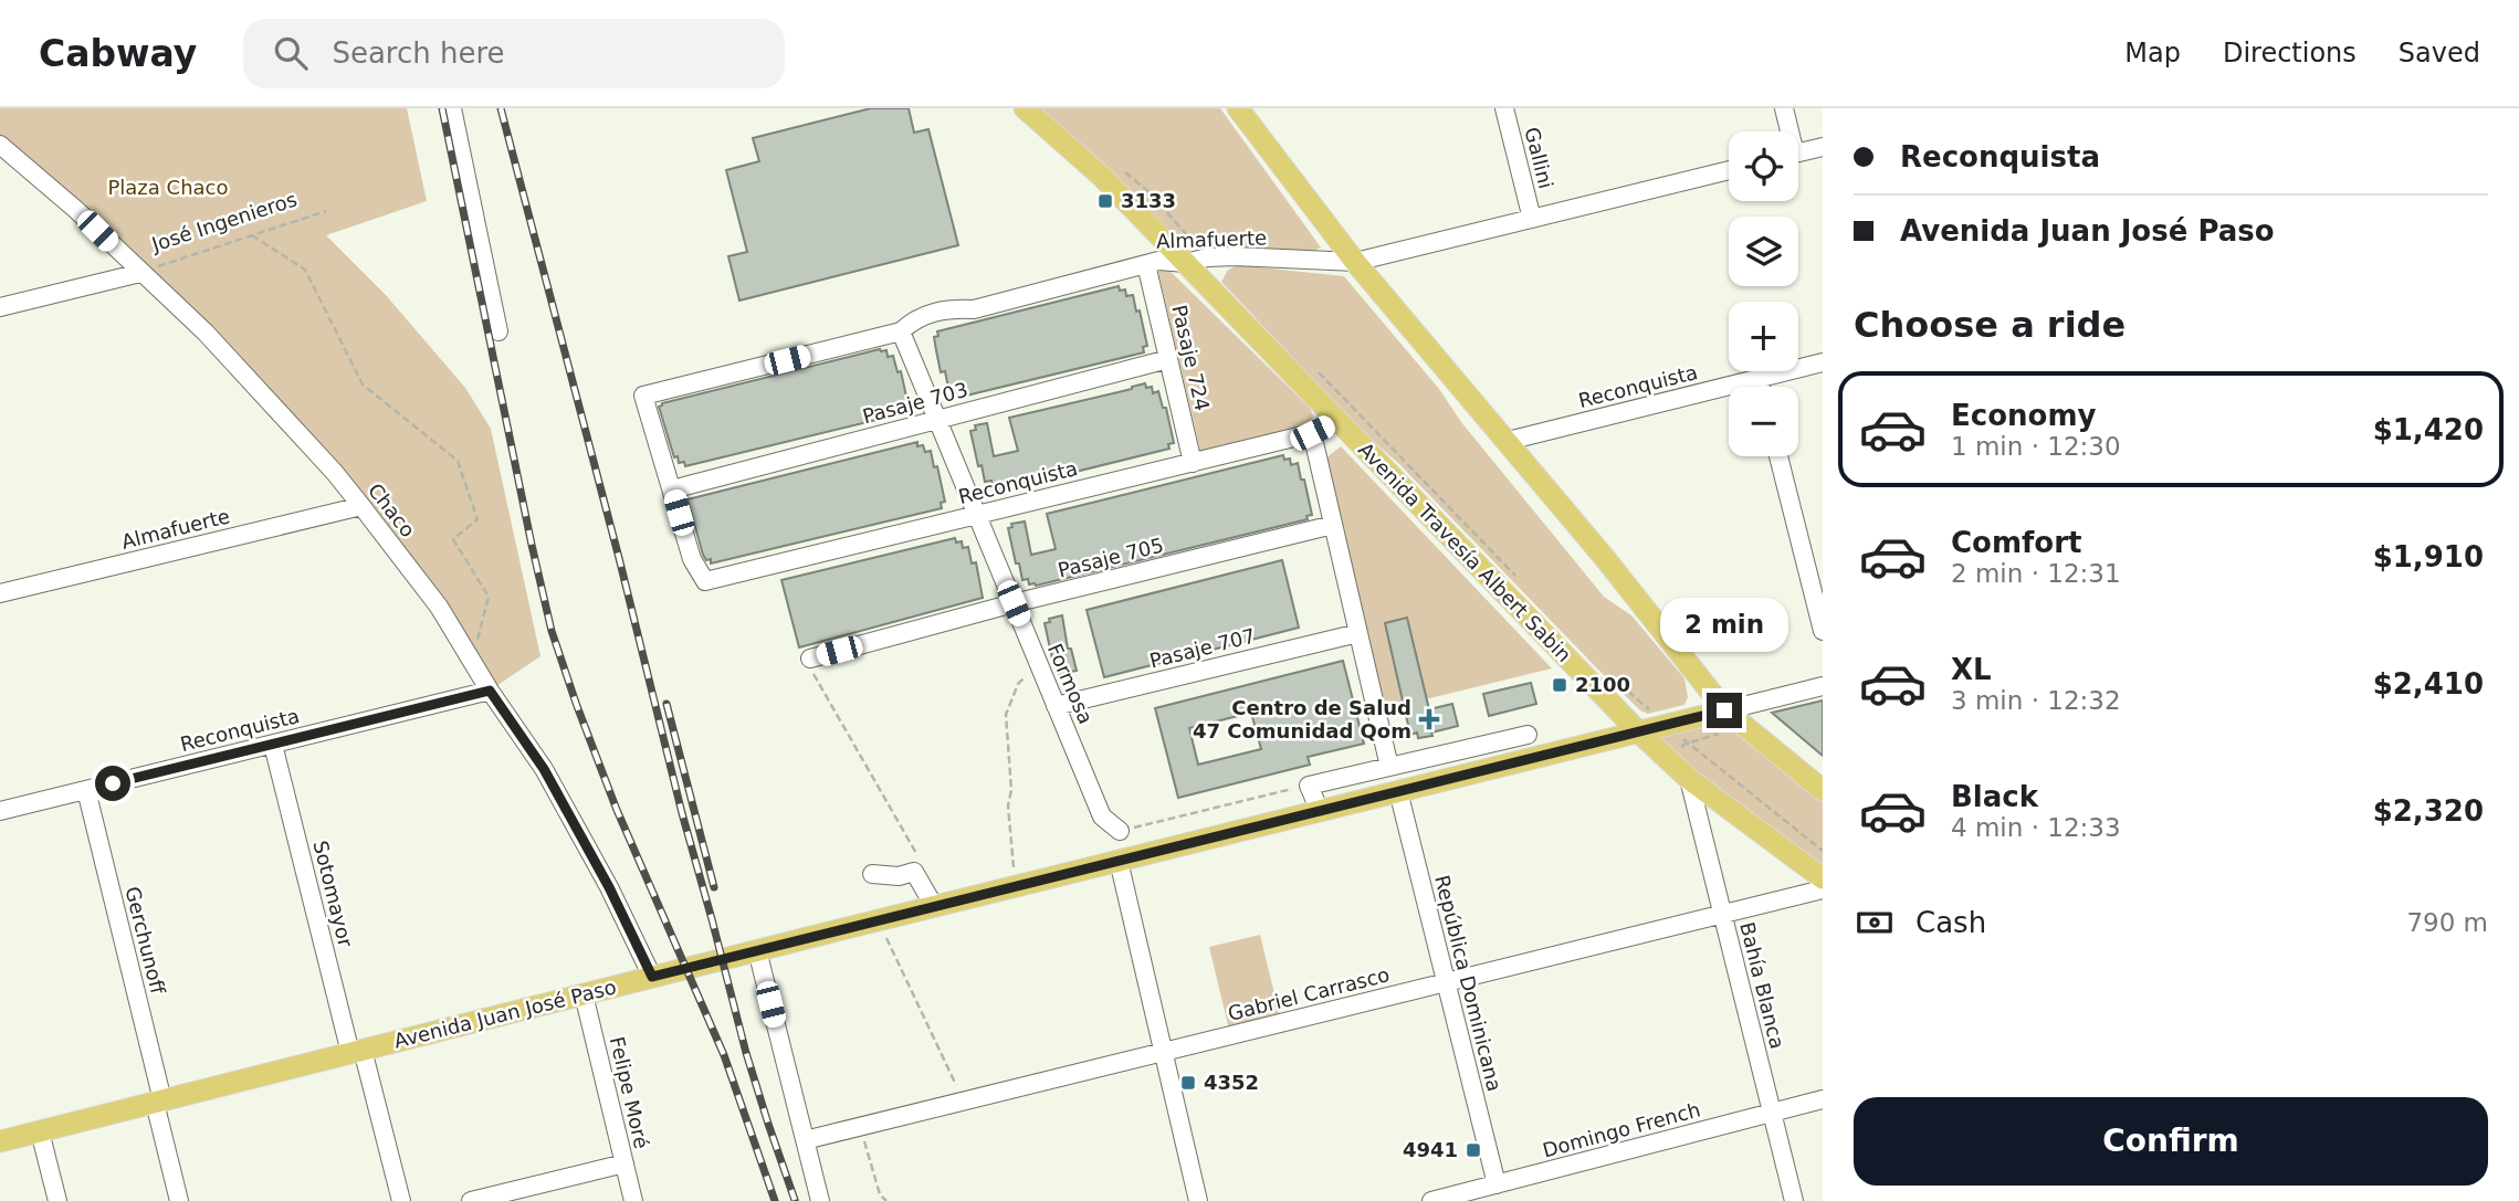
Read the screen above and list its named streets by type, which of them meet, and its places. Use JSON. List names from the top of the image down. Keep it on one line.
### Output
{"streets":{"main road":["Avenida Travesía Albert Sabin","Avenida Juan José Paso"],"street":["Gallini","José Ingenieros","Almafuerte","Pasaje 724","Reconquista","Pasaje 703","Chaco","Pasaje 705","Pasaje 707","Formosa","Sotomayor","Gerchunoff","República Dominicana","Bahía Blanca","Gabriel Carrasco","Felipe Moré","Domingo French"]},"crossings":[["Gallini","Almafuerte"],["José Ingenieros","Chaco"],["Almafuerte","Pasaje 724"],["Almafuerte","Reconquista"],["Almafuerte","Pasaje 703"],["Almafuerte","Chaco"],["Almafuerte","Avenida Travesía Albert Sabin"],["Almafuerte","Formosa"],["Pasaje 724","Reconquista"],["Pasaje 724","Pasaje 703"],["Reconquista","Pasaje 703"],["Reconquista","Chaco"],["Reconquista","Avenida Travesía Albert Sabin"],["Reconquista","Formosa"],["Reconquista","Sotomayor"],["Reconquista","Gerchunoff"],["Pasaje 703","Formosa"],["Chaco","Avenida Juan José Paso"],["Avenida Travesía Albert Sabin","Bahía Blanca"],["Avenida Travesía Albert Sabin","Avenida Juan José Paso"],["Pasaje 705","Formosa"],["Pasaje 707","Formosa"],["Sotomayor","Avenida Juan José Paso"],["Gerchunoff","Avenida Juan José Paso"],["República Dominicana","Gabriel Carrasco"],["República Dominicana","Avenida Juan José Paso"],["República Dominicana","Domingo French"],["Bahía Blanca","Gabriel Carrasco"],["Bahía Blanca","Domingo French"],["Avenida Juan José Paso","Felipe Moré"]],"parks":["Plaza Chaco"],"places":{"transit":["3133","2100","4352","4941"],"health":["Centro de Salud 47 Comunidad Qom"]},"page":{"header":"Cabway","search":"Search here","nav":["Map","Directions","Saved"],"banner":["Reconquista","Avenida Juan José Paso"],"map_buttons":["+","−"],"heading":"Choose a ride","list":[{"name":"Economy","note":"1 min · 12:30","value":"$1,420"},{"name":"Comfort","note":"2 min · 12:31","value":"$1,910"},{"name":"XL","note":"3 min · 12:32","value":"$2,410"},{"name":"Black","note":"4 min · 12:33","value":"$2,320"}],"bubble":"2 min","pay":["Cash","790 m"],"buttons":"Confirm"}}
